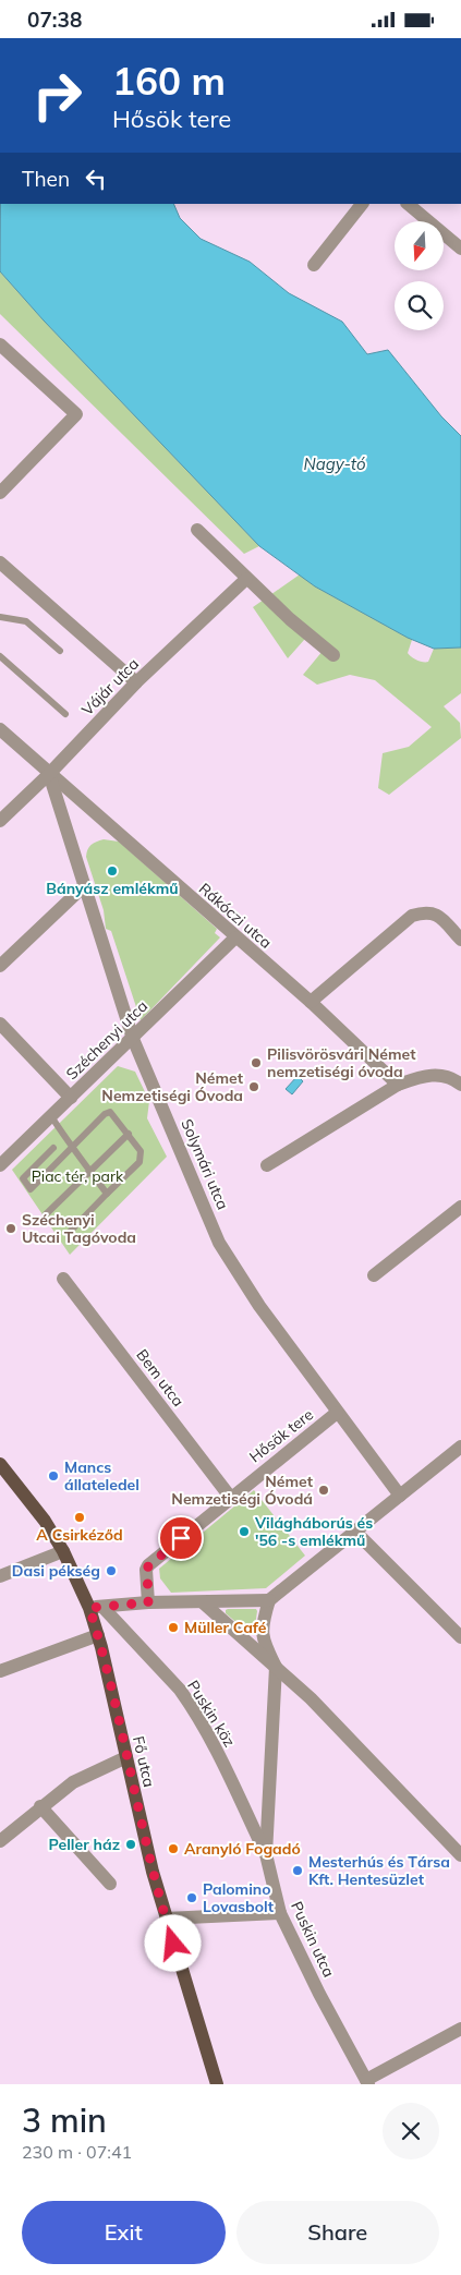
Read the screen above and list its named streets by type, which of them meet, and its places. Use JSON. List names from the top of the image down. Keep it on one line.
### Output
{"streets":{"main road":["Fő utca"],"street":["Vájár utca","Rákóczi utca","Széchenyi utca","Solymári utca","Bem utca","Hősök tere","Puskin köz","Puskin utca"]},"crossings":[["Vájár utca","Rákóczi utca"],["Vájár utca","Solymári utca"],["Rákóczi utca","Széchenyi utca"],["Rákóczi utca","Solymári utca"],["Széchenyi utca","Solymári utca"],["Solymári utca","Hősök tere"],["Bem utca","Hősök tere"],["Puskin köz","Fő utca"],["Puskin köz","Puskin utca"]],"water":["Nagy-tó"],"parks":["Piac tér, park"],"places":["Bányász emlékmű","Pilisvörösvári Német nemzetiségi óvoda","Német Nemzetiségi Óvoda","Széchenyi Utcai Tagóvoda","Mancs állateledel","Német Nemzetiségi Óvodá","A Csirkéződ","Világháborús és '56 -s emlékmű","Dasi pékség","Müller Café","Peller ház","Aranyló Fogadó","Mesterhús és Társa Kft. Hentesüzlet","Palomino Lovasbolt"],"north":"bottom","page":{"status":"07:38","turn":["160 m","Hősök tere"],"then":"Then","heading":["3 min","230 m · 07:41"],"buttons":["Exit","Share"]}}
